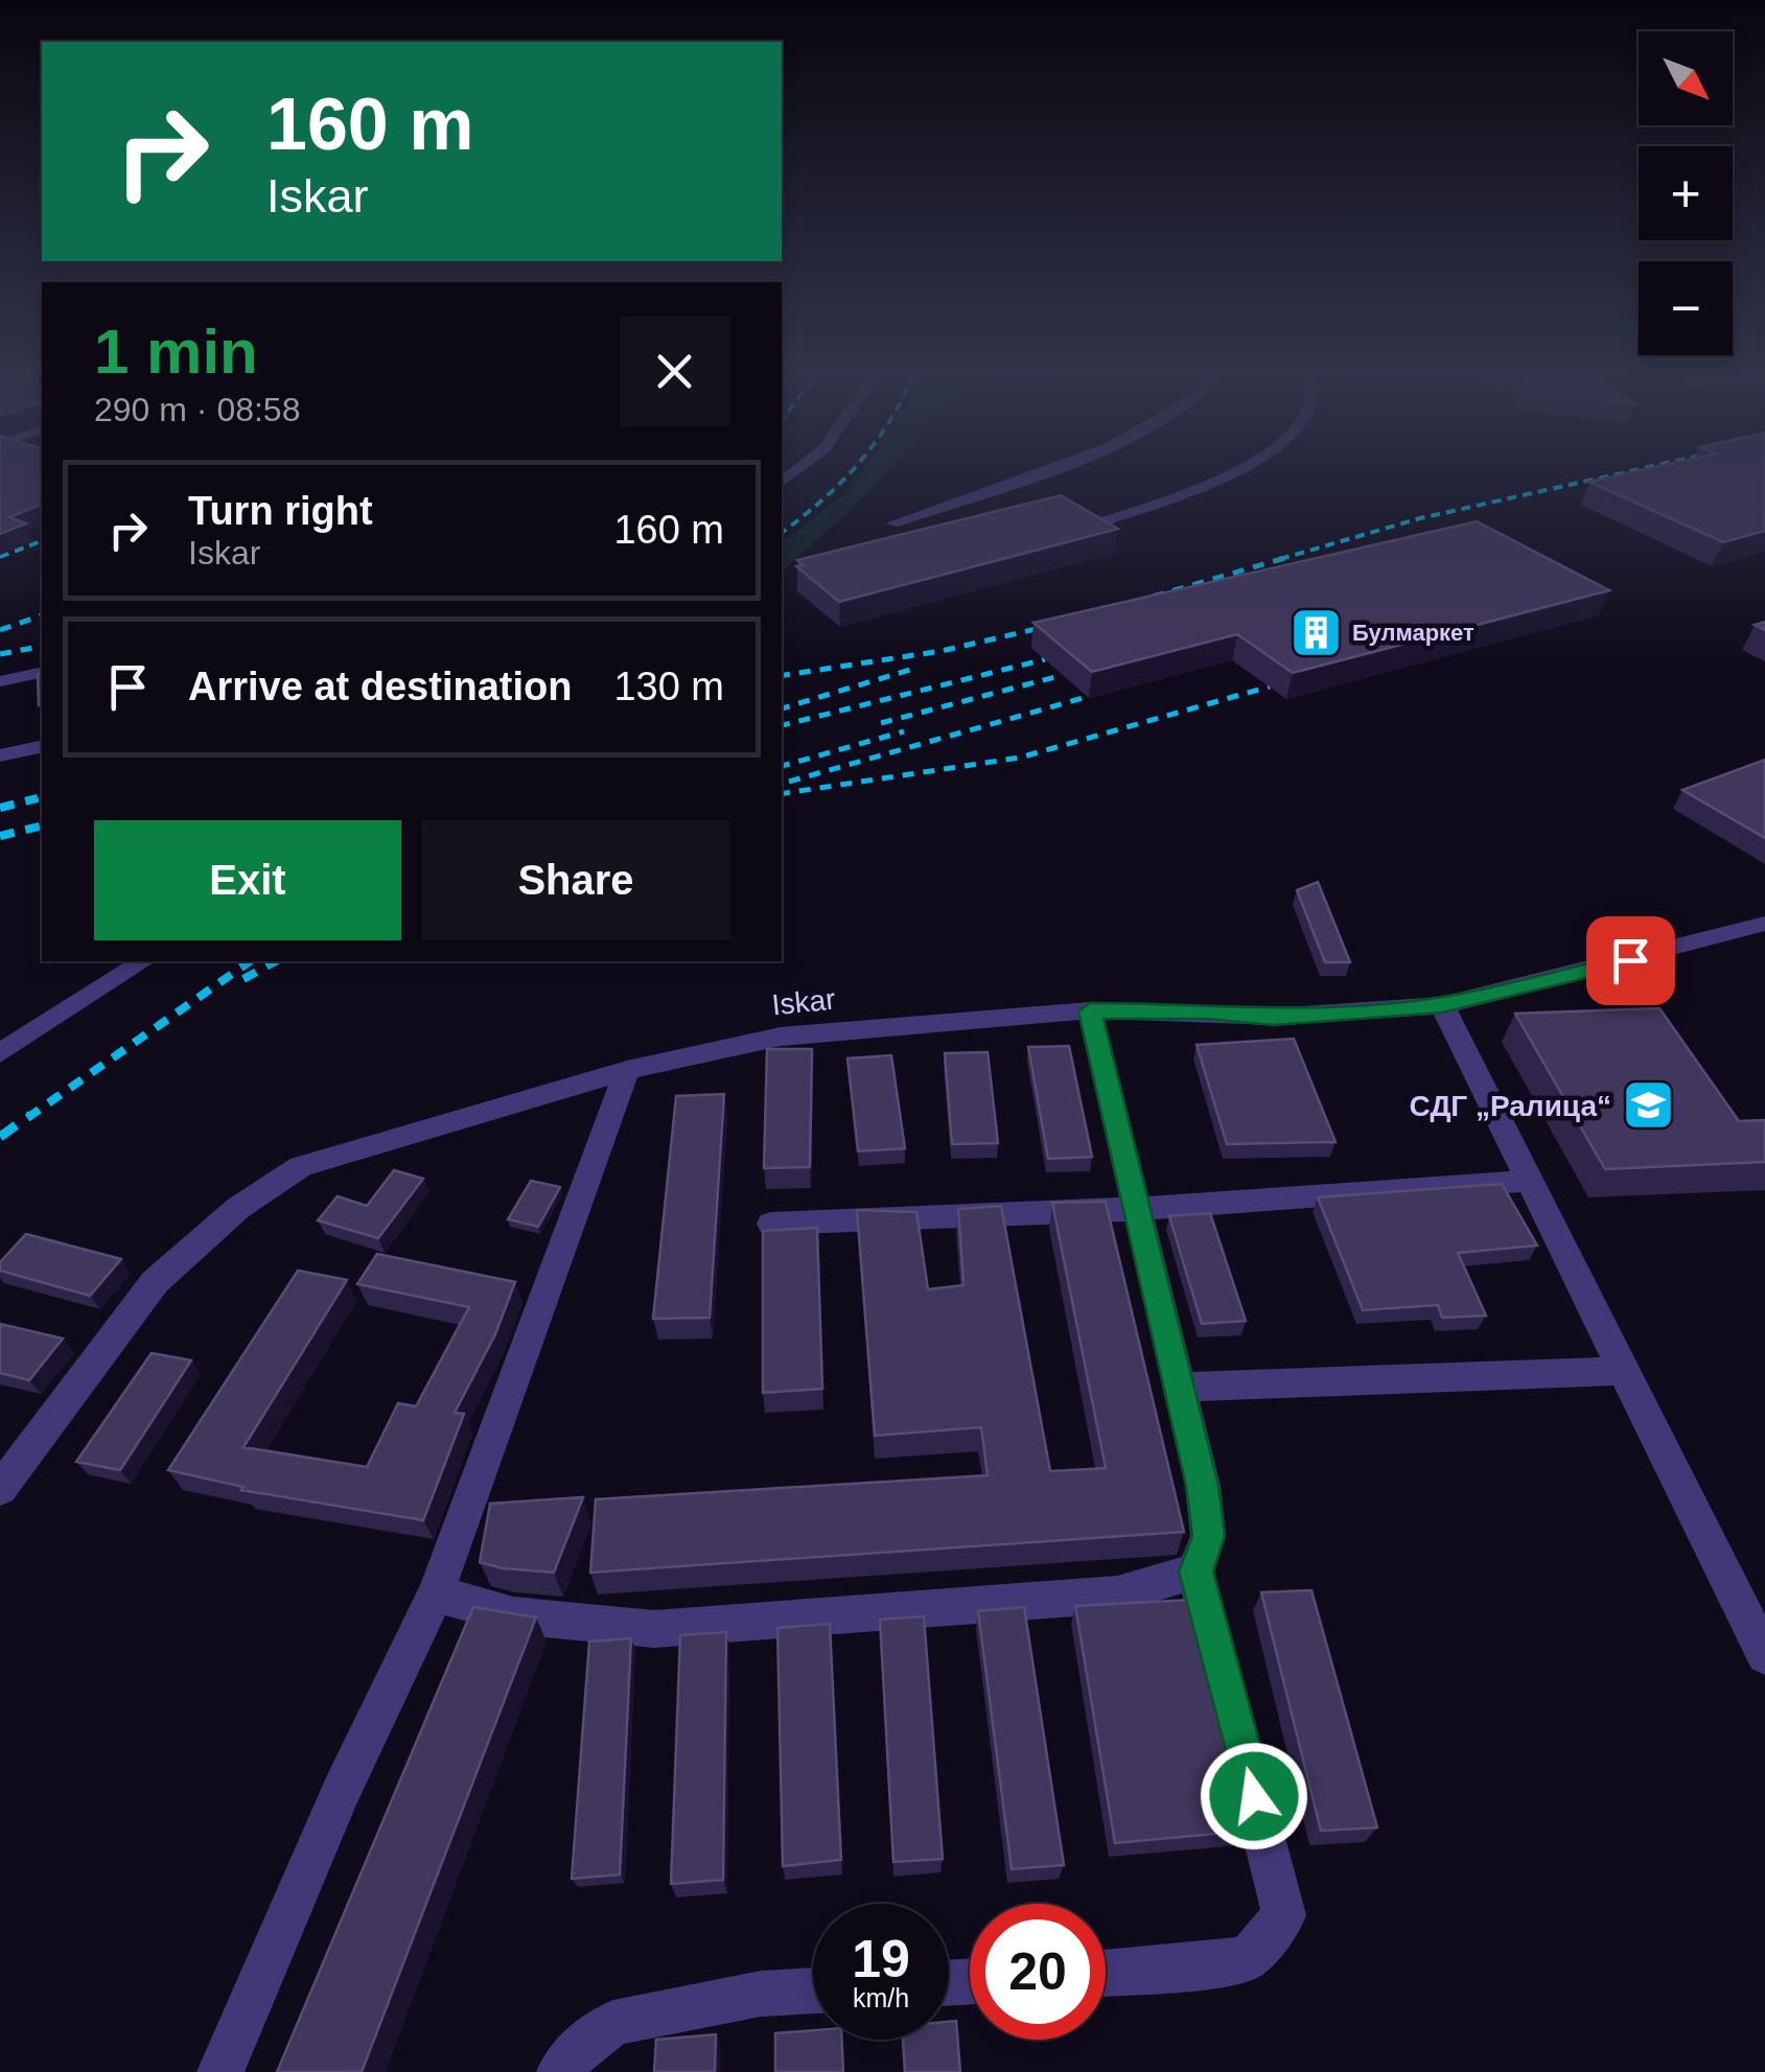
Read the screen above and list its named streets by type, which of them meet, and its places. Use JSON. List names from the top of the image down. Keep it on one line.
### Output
{"streets":{"street":["Iskar"]},"places":{"building":["Булмаркет"],"school or university":["СДГ „Ралица“"]},"north":"bottom right","page":{"map_buttons":["+","−"],"turn":["160 m","Iskar"],"heading":["1 min","290 m · 08:58"],"list":[{"name":"Turn right","note":"Iskar","value":"160 m"},{"name":"Arrive at destination","value":"130 m"}],"buttons":["Exit","Share"],"speed":"19 km/h","limit":"20"}}
